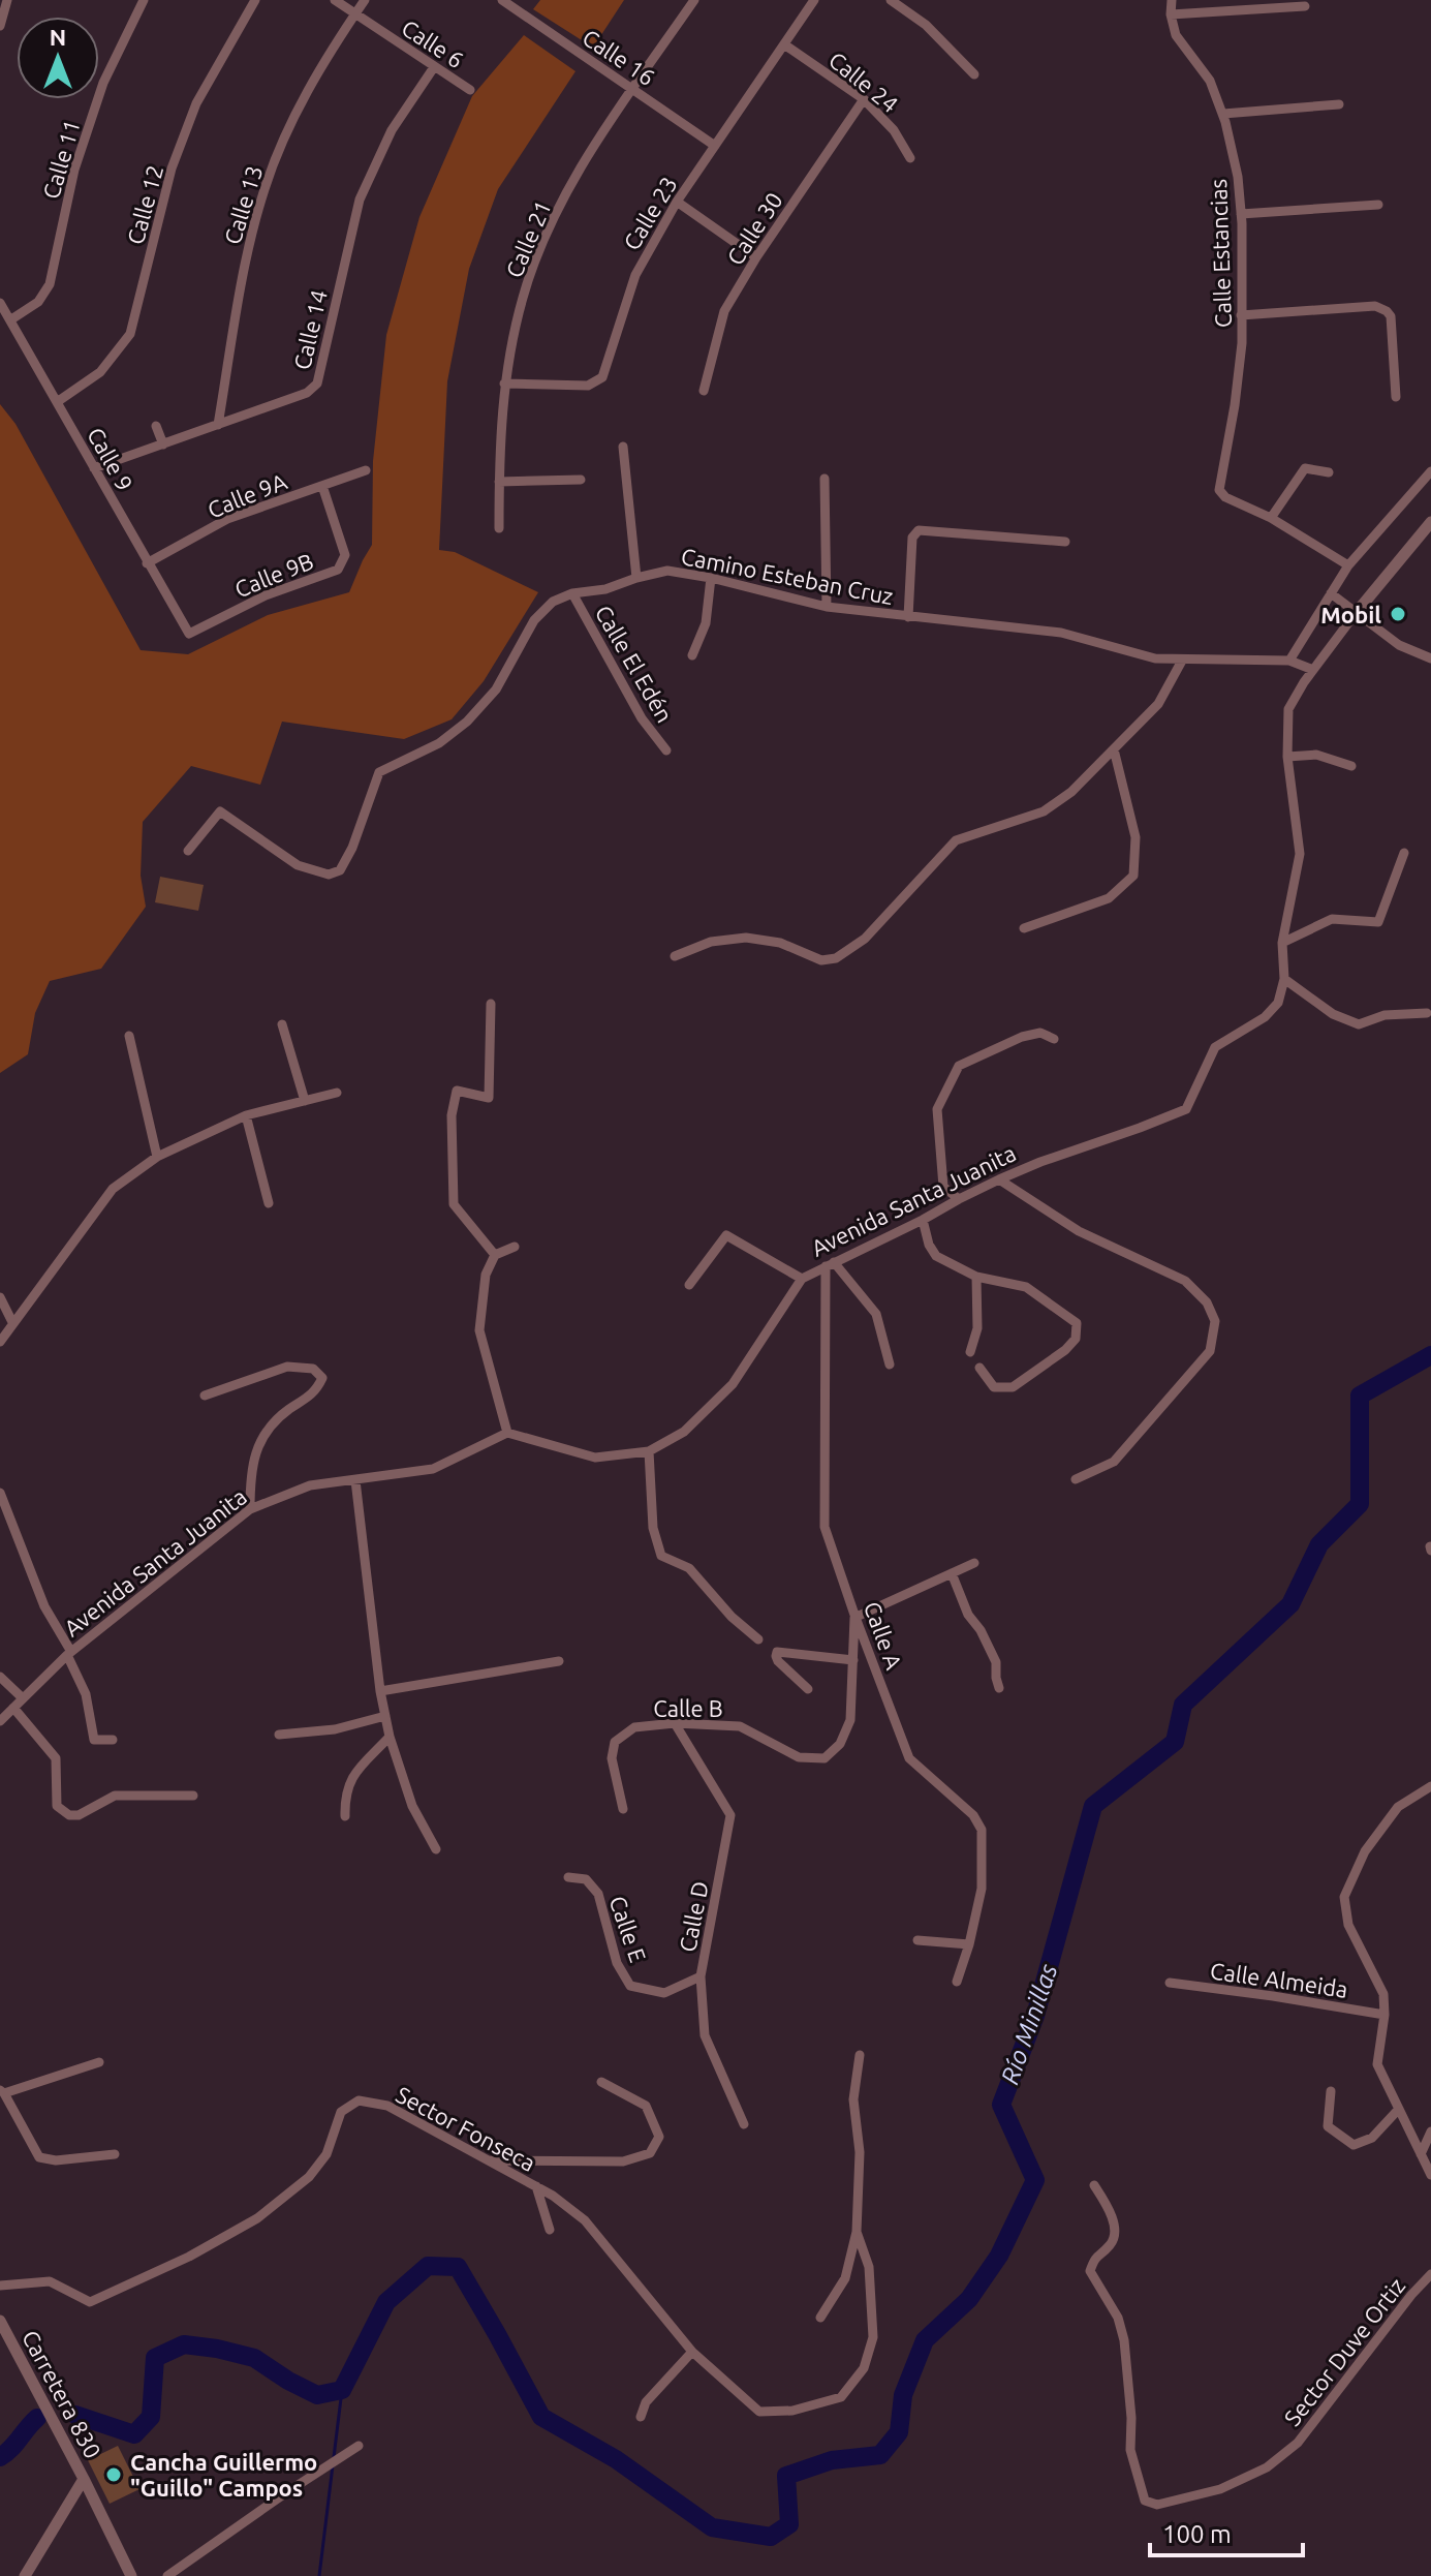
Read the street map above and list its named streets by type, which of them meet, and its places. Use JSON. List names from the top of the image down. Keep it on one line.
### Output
{"streets":{"street":["Calle 6","Calle 16","Calle 24","Calle 11","Calle 12","Calle 13","Calle 23","Calle 30","Calle 21","Calle Estancias","Calle 14","Calle 9","Calle 9A","Calle 9B","Camino Esteban Cruz","Calle El Edén","Avenida Santa Juanita","Calle A","Calle B","Calle D","Calle E","Calle Almeida","Sector Fonseca","Sector Duve Ortiz","Carretera 830"]},"crossings":[["Calle 6","Calle 13"],["Calle 6","Calle 14"],["Calle 16","Calle 23"],["Calle 16","Calle 21"],["Calle 24","Calle 23"],["Calle 24","Calle 30"],["Calle 11","Calle 9"],["Calle 12","Calle 9"],["Calle 13","Calle 14"],["Calle 23","Calle 21"],["Calle 14","Calle 9"],["Calle 9","Calle 9A"],["Calle 9","Calle 9B"],["Calle 9A","Calle 9B"],["Camino Esteban Cruz","Calle El Edén"],["Camino Esteban Cruz","Avenida Santa Juanita"],["Avenida Santa Juanita","Calle A"],["Calle A","Calle B"],["Calle B","Calle D"],["Calle D","Calle E"]],"water":["Río Minillas"],"places":["Mobil","Cancha Guillermo \"Guillo\" Campos"],"scale_bar":"100 m","north":"top"}
